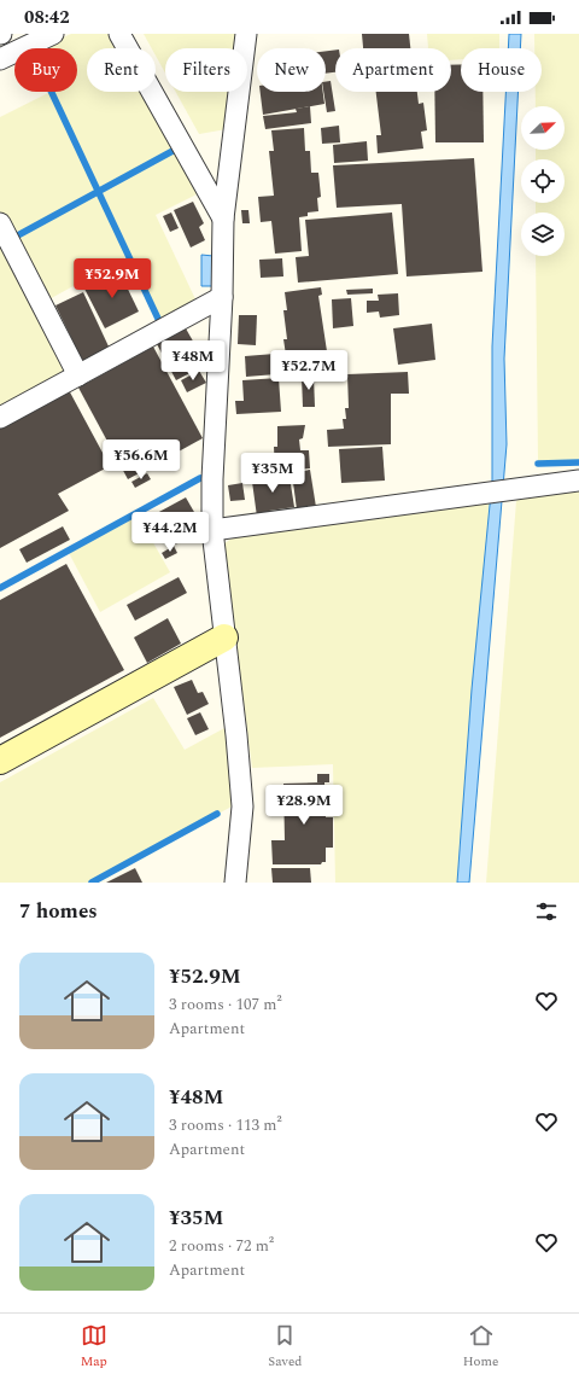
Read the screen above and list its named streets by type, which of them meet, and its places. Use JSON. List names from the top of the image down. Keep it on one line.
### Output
{"north":"top right","page":{"status":"08:42","chip":["Buy","Rent","Filters","New","Apartment","House"],"price":["¥52.9M","¥48M","¥52.7M","¥56.6M","¥35M","¥44.2M","¥28.9M"],"heading":"7 homes","list":[{"name":"¥52.9M","note":"3 rooms · 107 m² · Apartment"},{"name":"¥48M","note":"3 rooms · 113 m² · Apartment"},{"name":"¥35M","note":"2 rooms · 72 m² · Apartment"}],"tabs":["Map","Saved","Home"]}}
